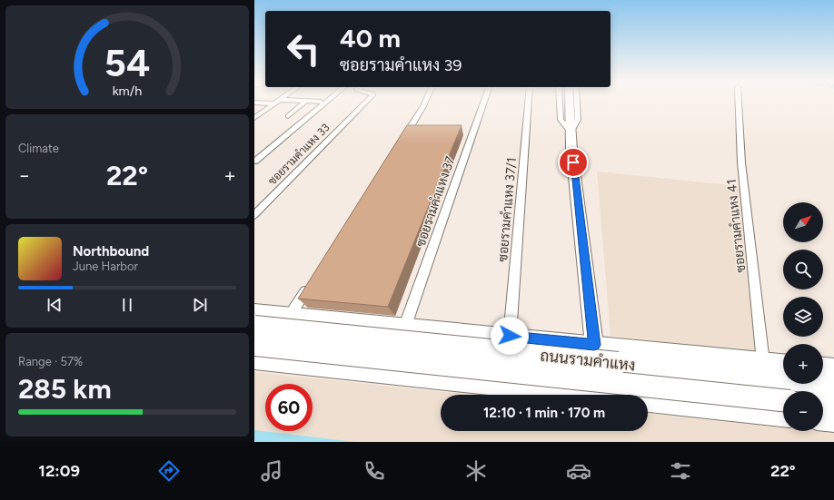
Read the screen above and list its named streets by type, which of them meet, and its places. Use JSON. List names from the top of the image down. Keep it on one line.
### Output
{"streets":{"main road":["ถนนรามคำแหง"],"street":["ซอยรามคำแหง 33","ซอยรามคำแหง 37","ซอยรามคำแหง 37/1","ซอยรามคำแหง 41"]},"crossings":[["ซอยรามคำแหง 37","ถนนรามคำแหง"],["ซอยรามคำแหง 37/1","ถนนรามคำแหง"],["ซอยรามคำแหง 41","ถนนรามคำแหง"]],"north":"top right","page":{"turn":["40 m","ซอยรามคำแหง 39"],"tile":["Climate",["Range · 57%","285 km"]],"heat":["−","22°","+"],"map_buttons":["+","−"],"song":["Northbound","June Harbor"],"limit":"60","trip":"12:10 · 1 min · 170 m","tabs":["12:09","22°"],"gauge":["54","km/h"]}}
